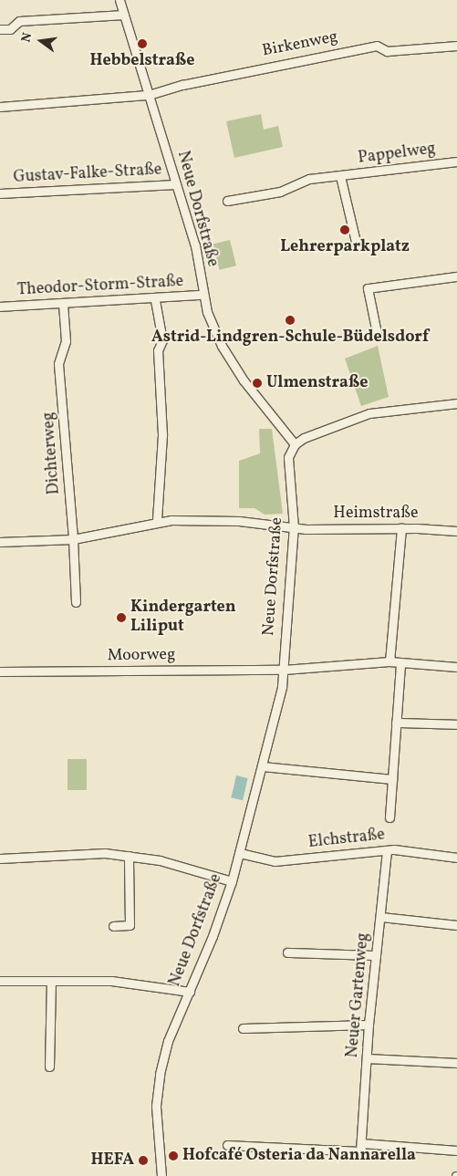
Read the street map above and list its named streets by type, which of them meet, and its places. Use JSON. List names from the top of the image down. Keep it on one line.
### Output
{"streets":{"street":["Birkenweg","Pappelweg","Gustav-Falke-Straße","Neue Dorfstraße","Theodor-Storm-Straße","Dichterweg","Heimstraße","Moorweg","Elchstraße","Neuer Gartenweg"]},"crossings":[["Birkenweg","Neue Dorfstraße"],["Gustav-Falke-Straße","Neue Dorfstraße"],["Neue Dorfstraße","Theodor-Storm-Straße"],["Neue Dorfstraße","Heimstraße"],["Neue Dorfstraße","Moorweg"],["Neue Dorfstraße","Elchstraße"],["Theodor-Storm-Straße","Dichterweg"],["Dichterweg","Heimstraße"],["Elchstraße","Neuer Gartenweg"]],"places":["Hebbelstraße","Lehrerparkplatz","Astrid-Lindgren-Schule-Büdelsdorf","Ulmenstraße","Kindergarten Liliput","Hofcafé Osteria da Nannarella","HEFA"],"north":"left"}
